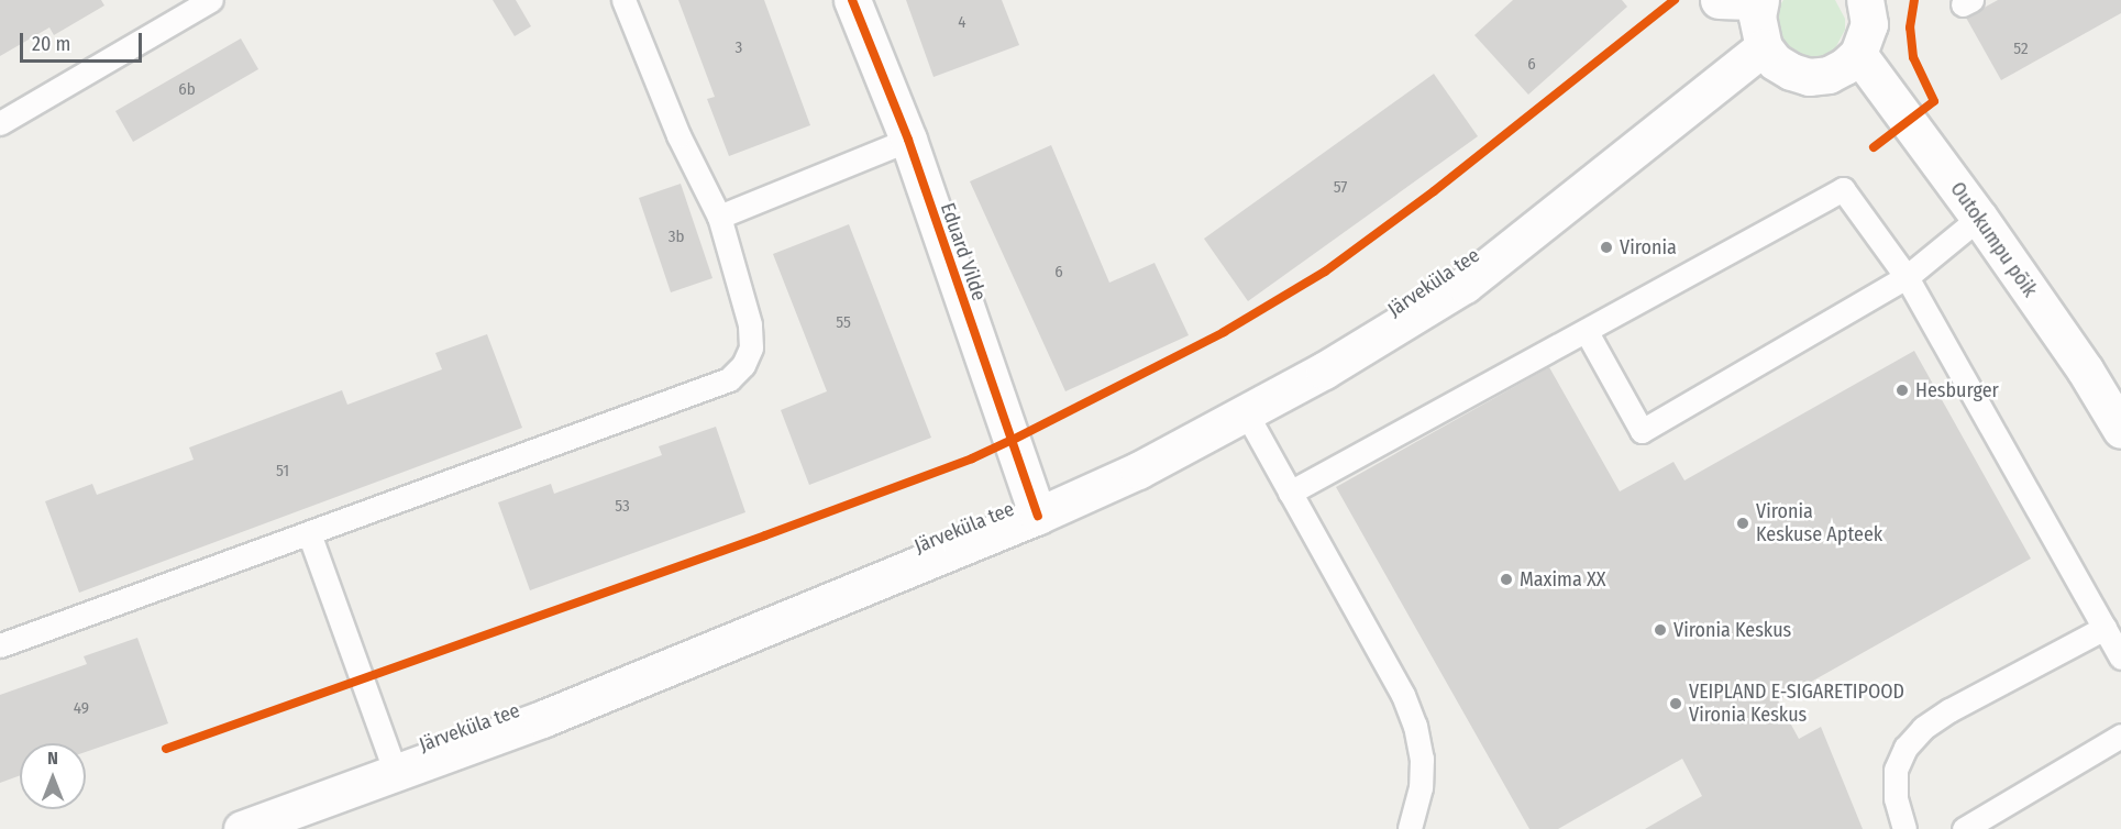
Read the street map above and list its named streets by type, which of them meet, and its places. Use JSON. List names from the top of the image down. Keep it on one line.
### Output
{"streets":{"main road":["Outokumpu põik","Eduard Vilde","Järveküla tee"]},"crossings":[["Eduard Vilde","Järveküla tee"]],"places":["Vironia","Hesburger","Vironia Keskuse Apteek","Maxima XX","Vironia Keskus","VEIPLAND E-SIGARETIPOOD Vironia Keskus"],"house_numbers":["4","3","52","6","6b","57","3b","6","55","51","53","49"],"scale_bar":"20 m","north":"top"}
